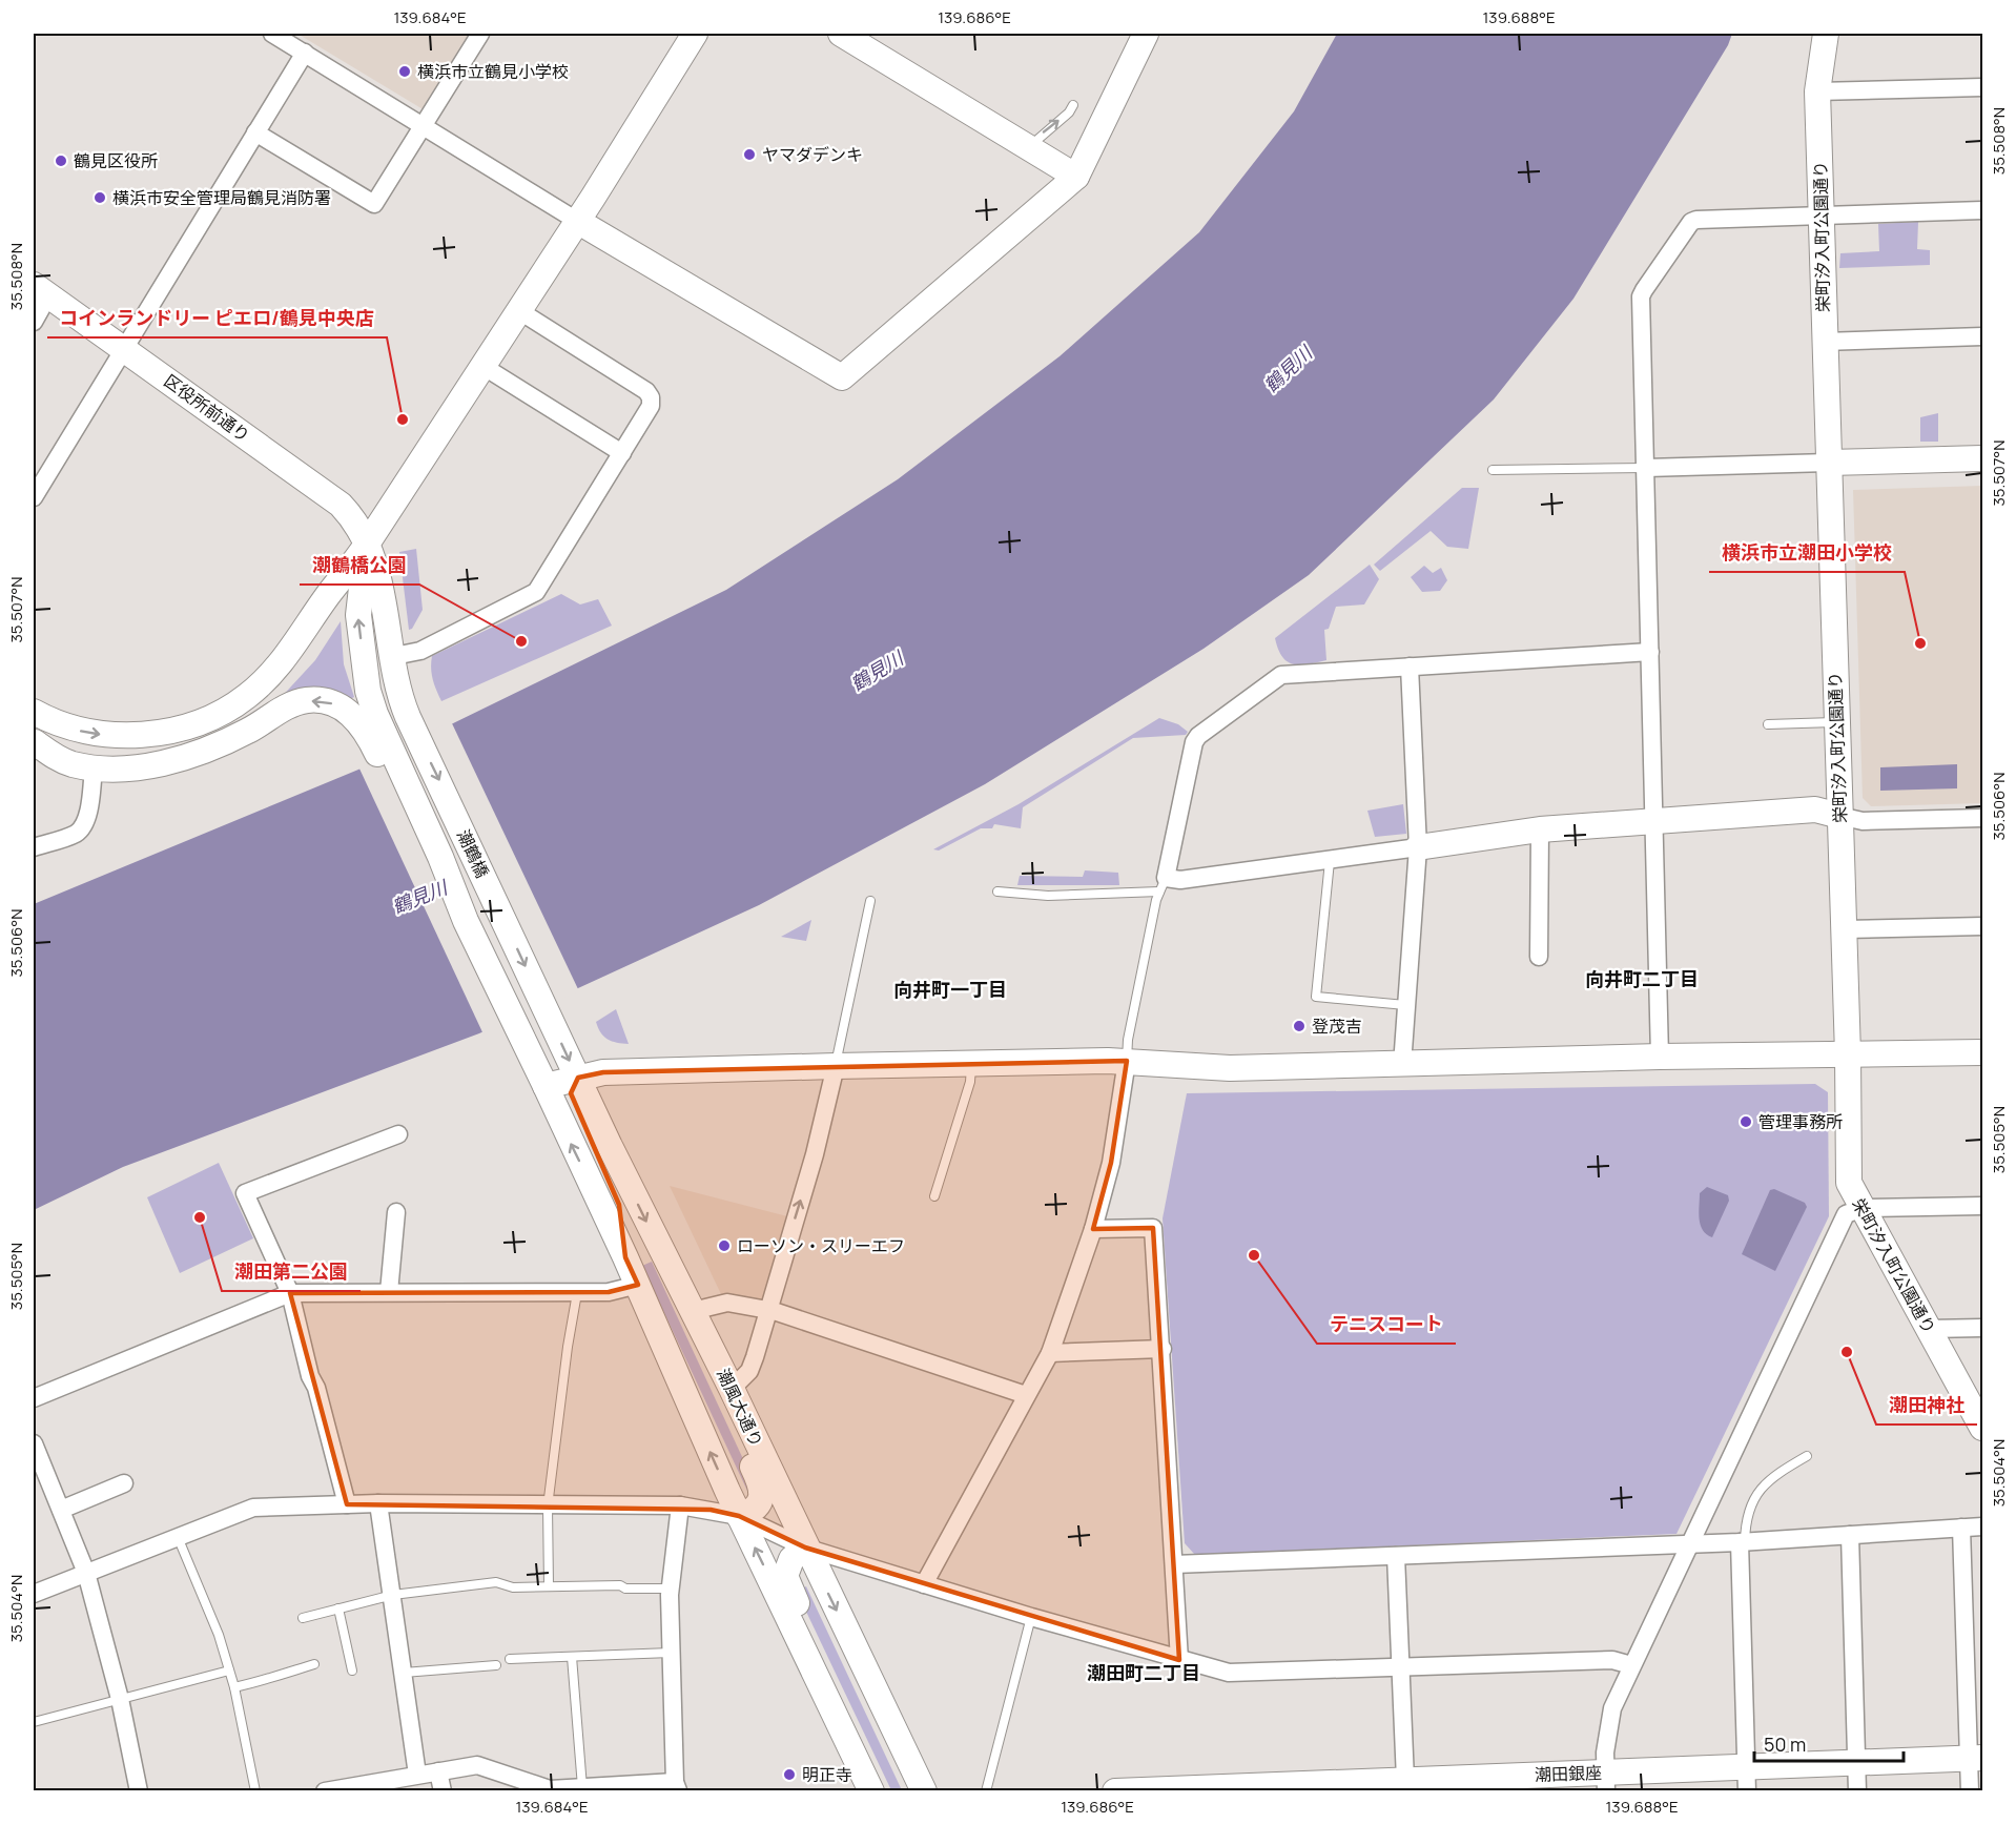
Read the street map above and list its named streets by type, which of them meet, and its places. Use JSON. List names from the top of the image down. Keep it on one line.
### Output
{"streets":{"street":["栄町汐入町公園通り","区役所前通り","潮鶴橋","潮風大通り","潮田銀座"]},"crossings":[["区役所前通り","潮鶴橋"],["潮鶴橋","潮風大通り"]],"districts":["向井町二丁目","向井町一丁目","潮田町二丁目"],"water":["鶴見川"],"places":["横浜市立鶴見小学校","ヤマダデンキ","鶴見区役所","横浜市安全管理局鶴見消防署","コインランドリー ピエロ/鶴見中央店","潮鶴橋公園","横浜市立潮田小学校","登茂吉","管理事務所","潮田第二公園","ローソン・スリーエフ","テニスコート","潮田神社","明正寺"],"scale_bar":"50 m","coordinates":["139.684°E","139.686°E","139.688°E","35.508°N","35.507°N","35.506°N","35.505°N","35.504°N"]}
